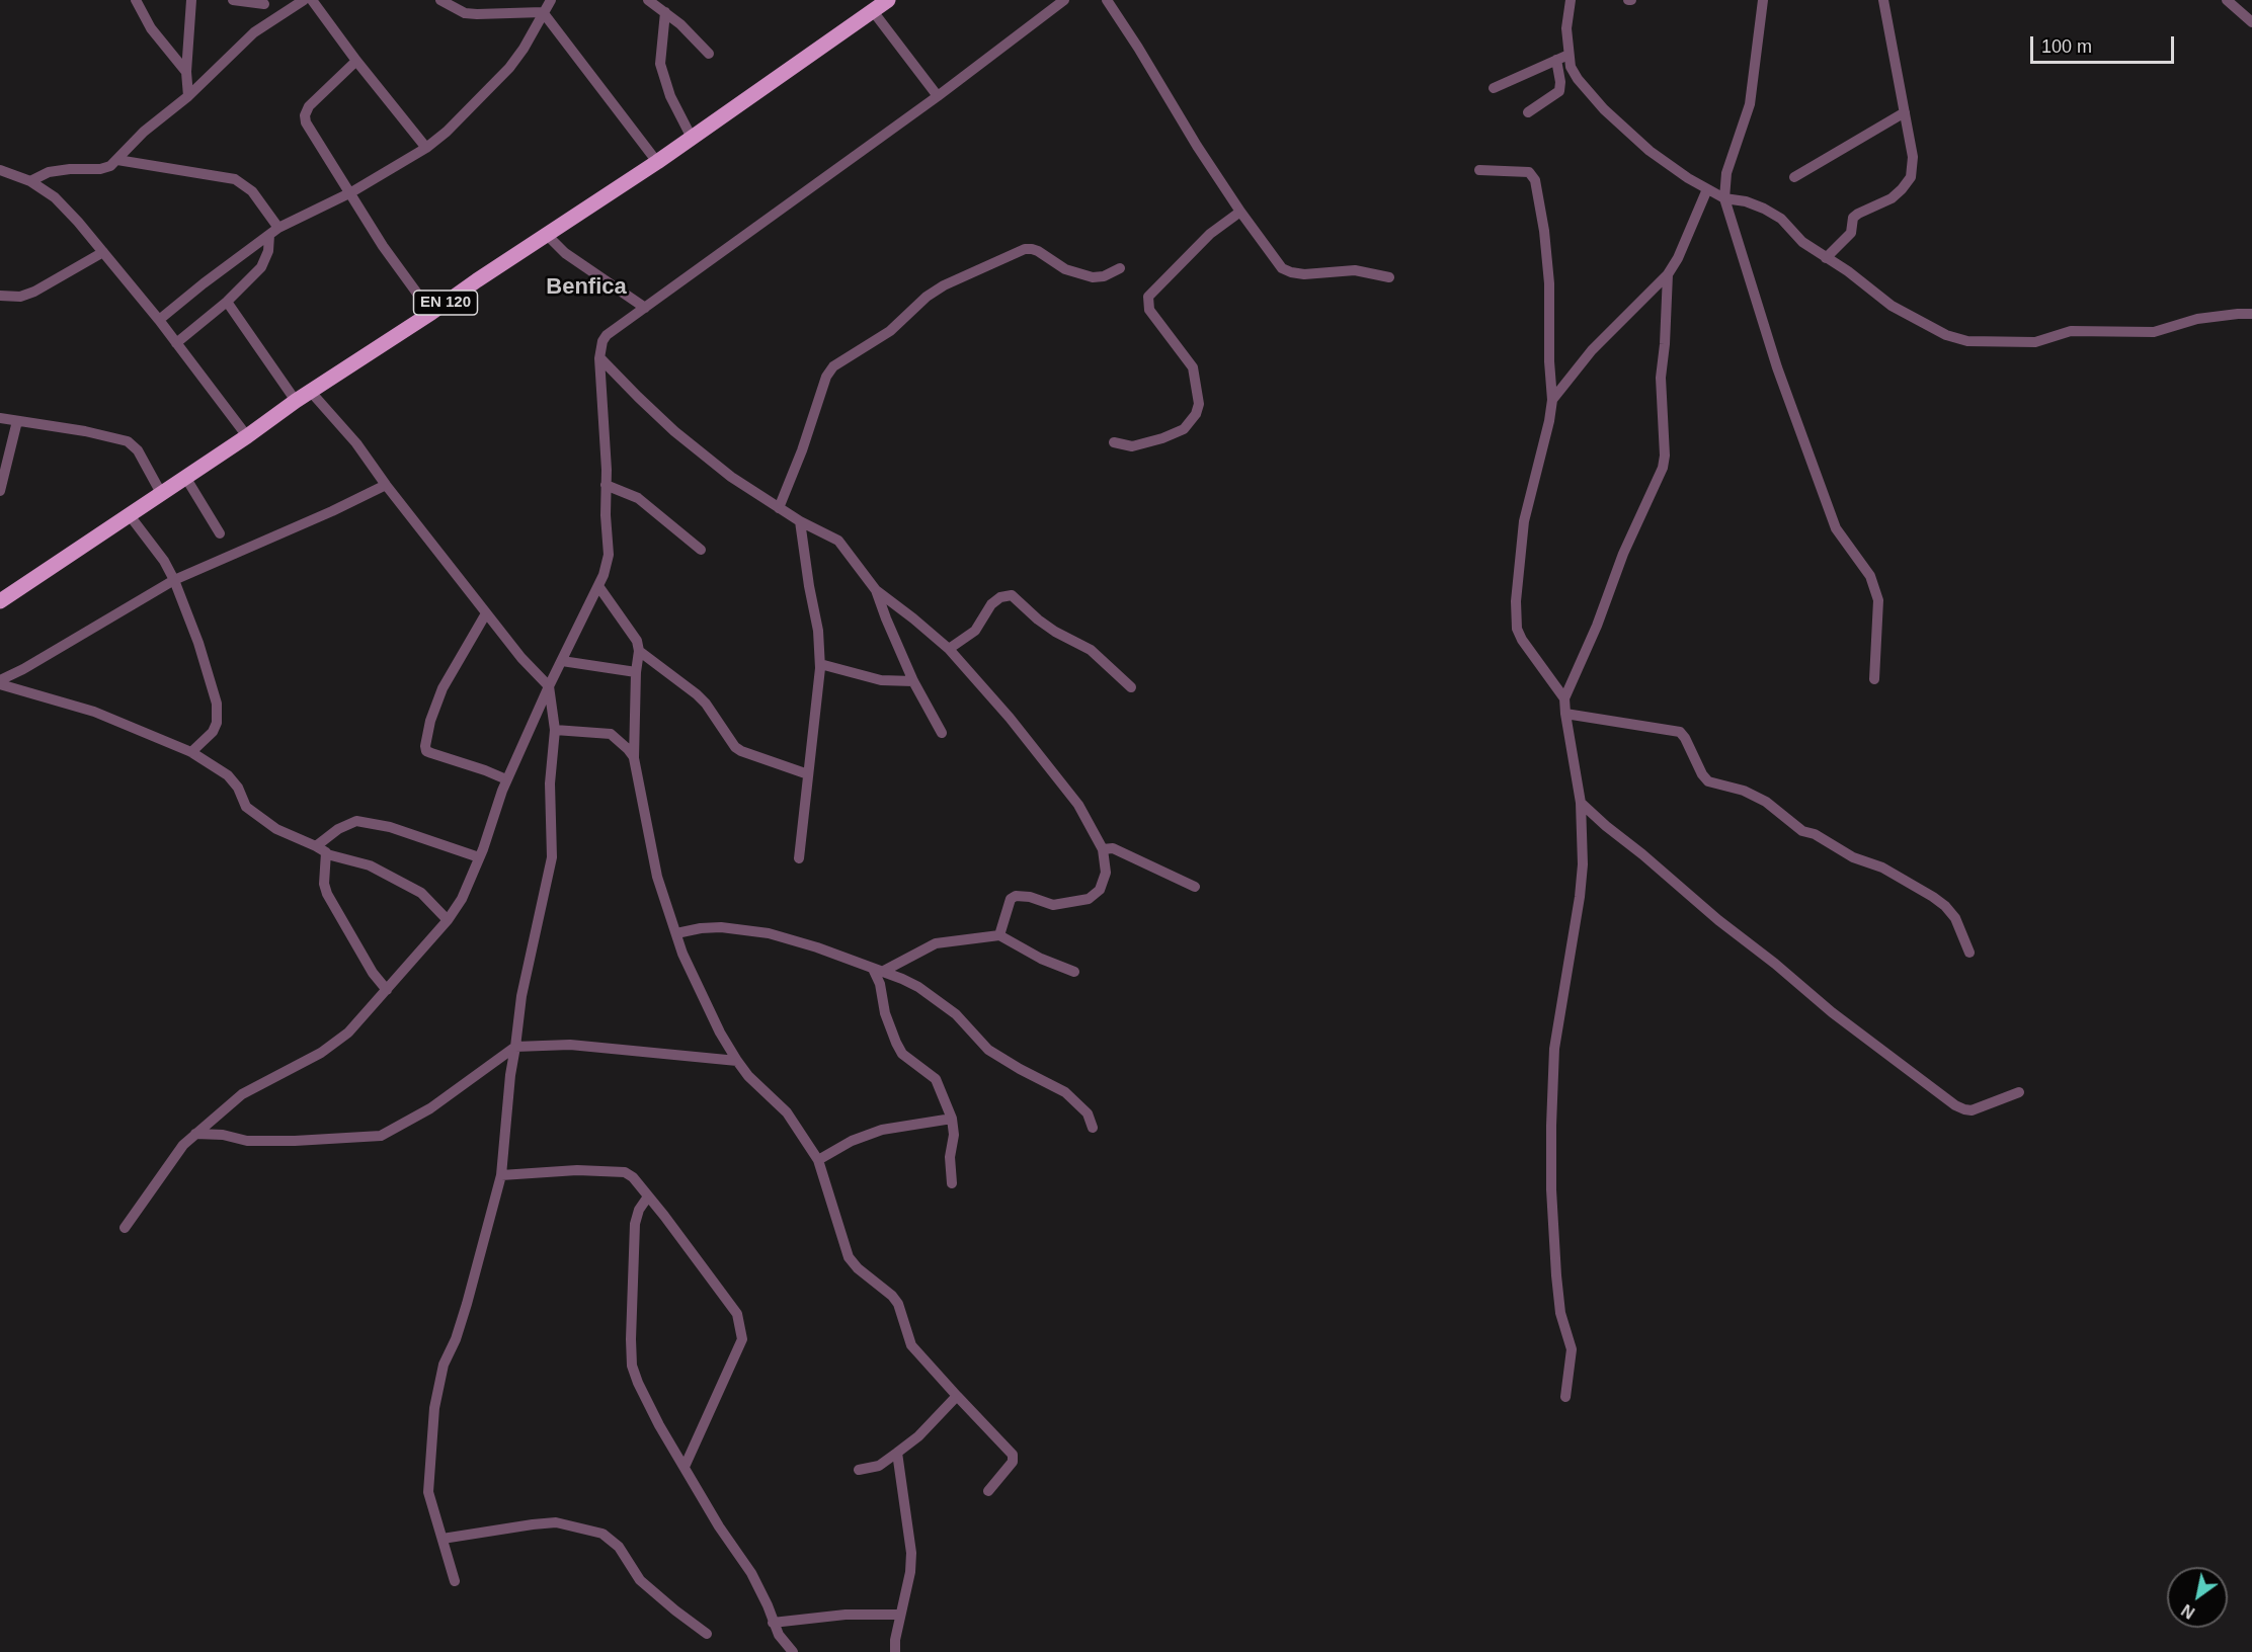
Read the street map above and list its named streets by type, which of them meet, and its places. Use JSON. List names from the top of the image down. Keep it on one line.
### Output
{"streets":{"main road":["EN 120"]},"districts":["Benfica"],"scale_bar":"100 m","north":"bottom left"}
